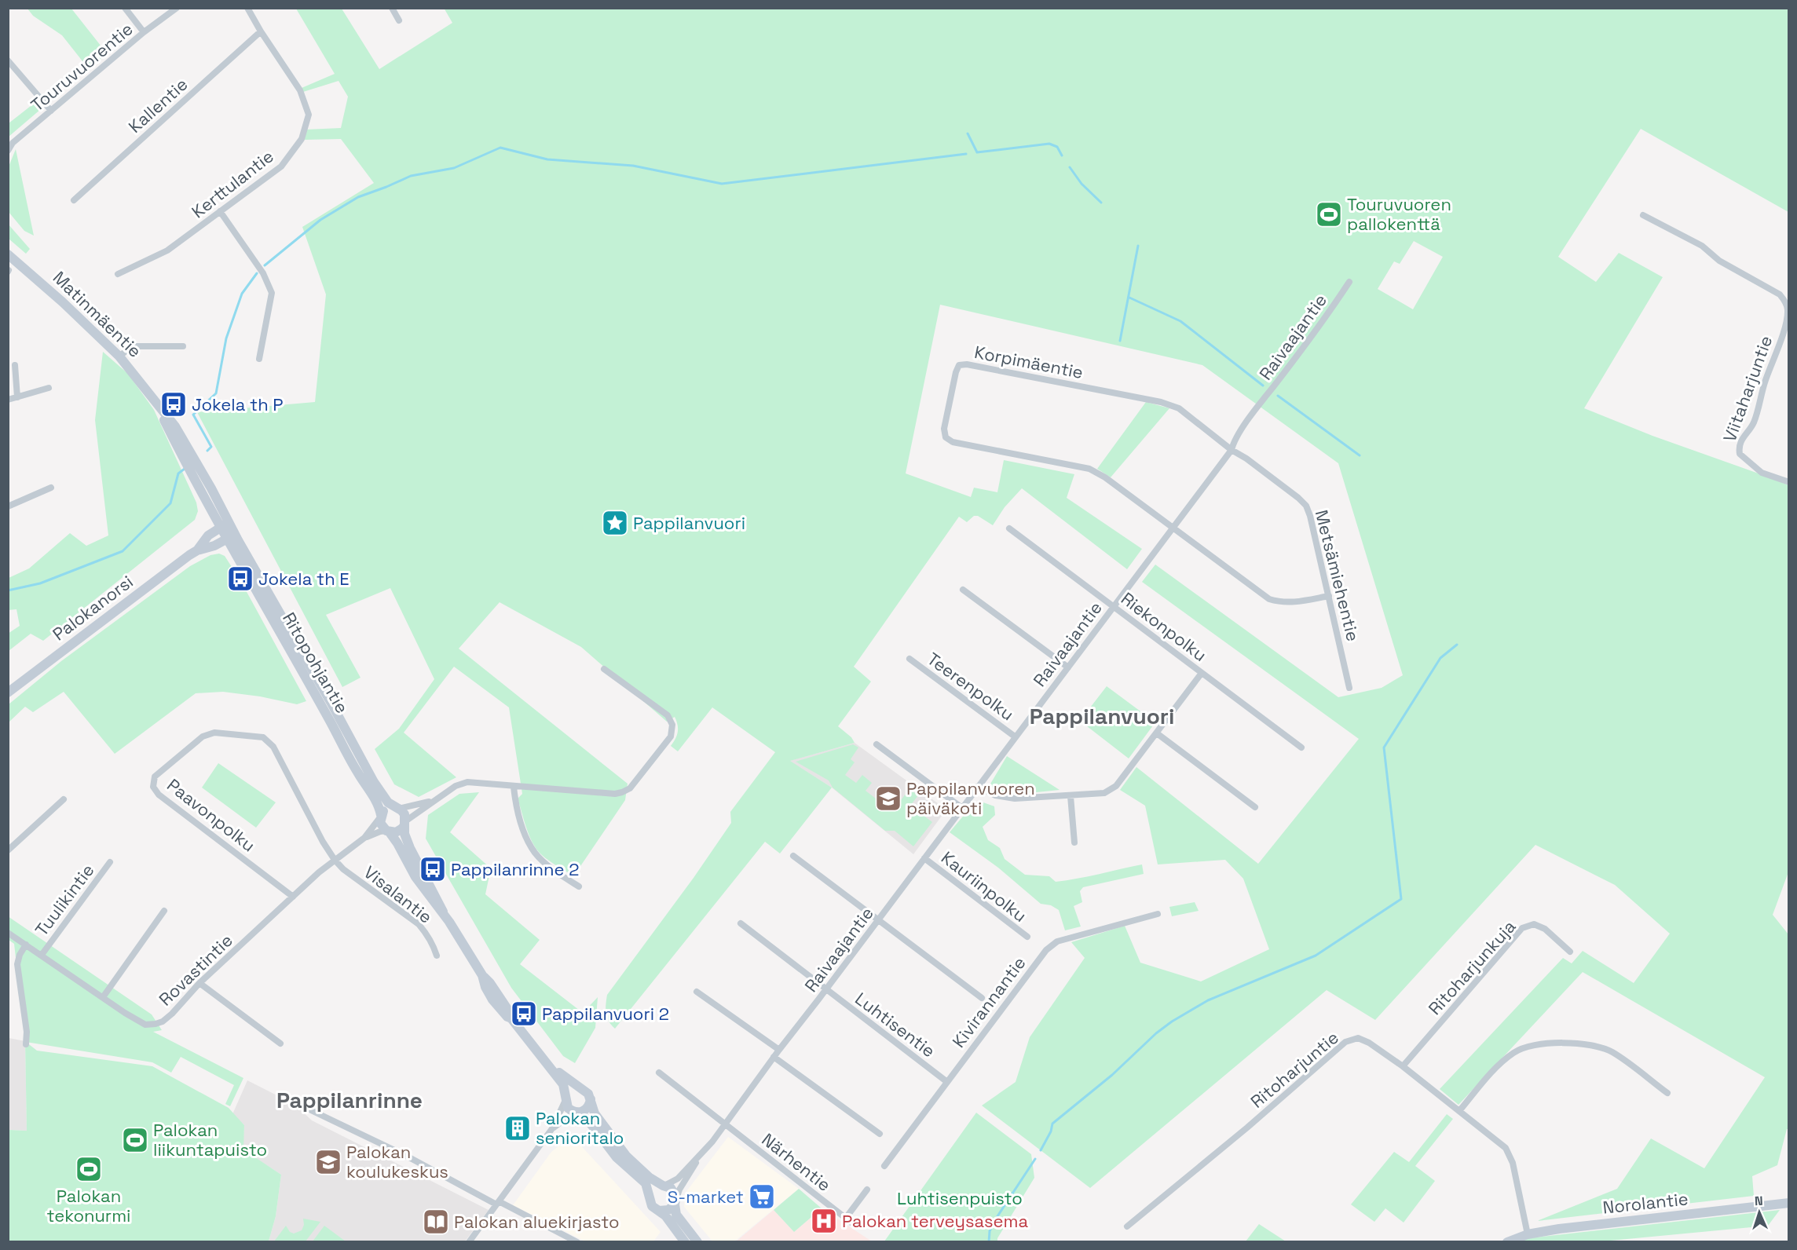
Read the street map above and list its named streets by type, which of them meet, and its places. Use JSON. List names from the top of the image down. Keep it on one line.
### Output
{"streets":{"main road":["Matinmäentie","Palokanorsi","Ritopohjantie","Norolantie"],"street":["Touruvuorentie","Kallentie","Kerttulantie","Raivaajantie","Korpimäentie","Viitaharjuntie","Metsämiehentie","Riekonpolku","Teerenpolku","Paavonpolku","Kauriinpolku","Visalantie","Tuulikintie","Ritoharjunkuja","Rovastintie","Kivirannantie","Luhtisentie","Ritoharjuntie","Närhentie"]},"crossings":[["Kallentie","Kerttulantie"],["Matinmäentie","Palokanorsi"],["Matinmäentie","Ritopohjantie"],["Raivaajantie","Korpimäentie"],["Raivaajantie","Metsämiehentie"],["Raivaajantie","Riekonpolku"],["Raivaajantie","Teerenpolku"],["Raivaajantie","Kauriinpolku"],["Raivaajantie","Luhtisentie"],["Raivaajantie","Närhentie"],["Korpimäentie","Metsämiehentie"],["Palokanorsi","Ritopohjantie"],["Ritopohjantie","Rovastintie"],["Paavonpolku","Visalantie"],["Paavonpolku","Rovastintie"],["Visalantie","Rovastintie"],["Tuulikintie","Rovastintie"],["Ritoharjunkuja","Ritoharjuntie"],["Kivirannantie","Luhtisentie"],["Ritoharjuntie","Norolantie"]],"districts":["Pappilanvuori","Pappilanrinne"],"parks":["Luhtisenpuisto"],"places":{"sports":["Touruvuoren pallokenttä","Palokan liikuntapuisto","Palokan tekonurmi"],"bus stop":["Jokela th P","Jokela th E","Pappilanrinne 2","Pappilanvuori 2"],"place":["Pappilanvuori"],"school or university":["Pappilanvuoren päiväkoti","Palokan koulukeskus"],"building":["Palokan senioritalo"],"supermarket":["S-market"],"hospital":["Palokan terveysasema"],"library":["Palokan aluekirjasto"]},"north":"top"}
